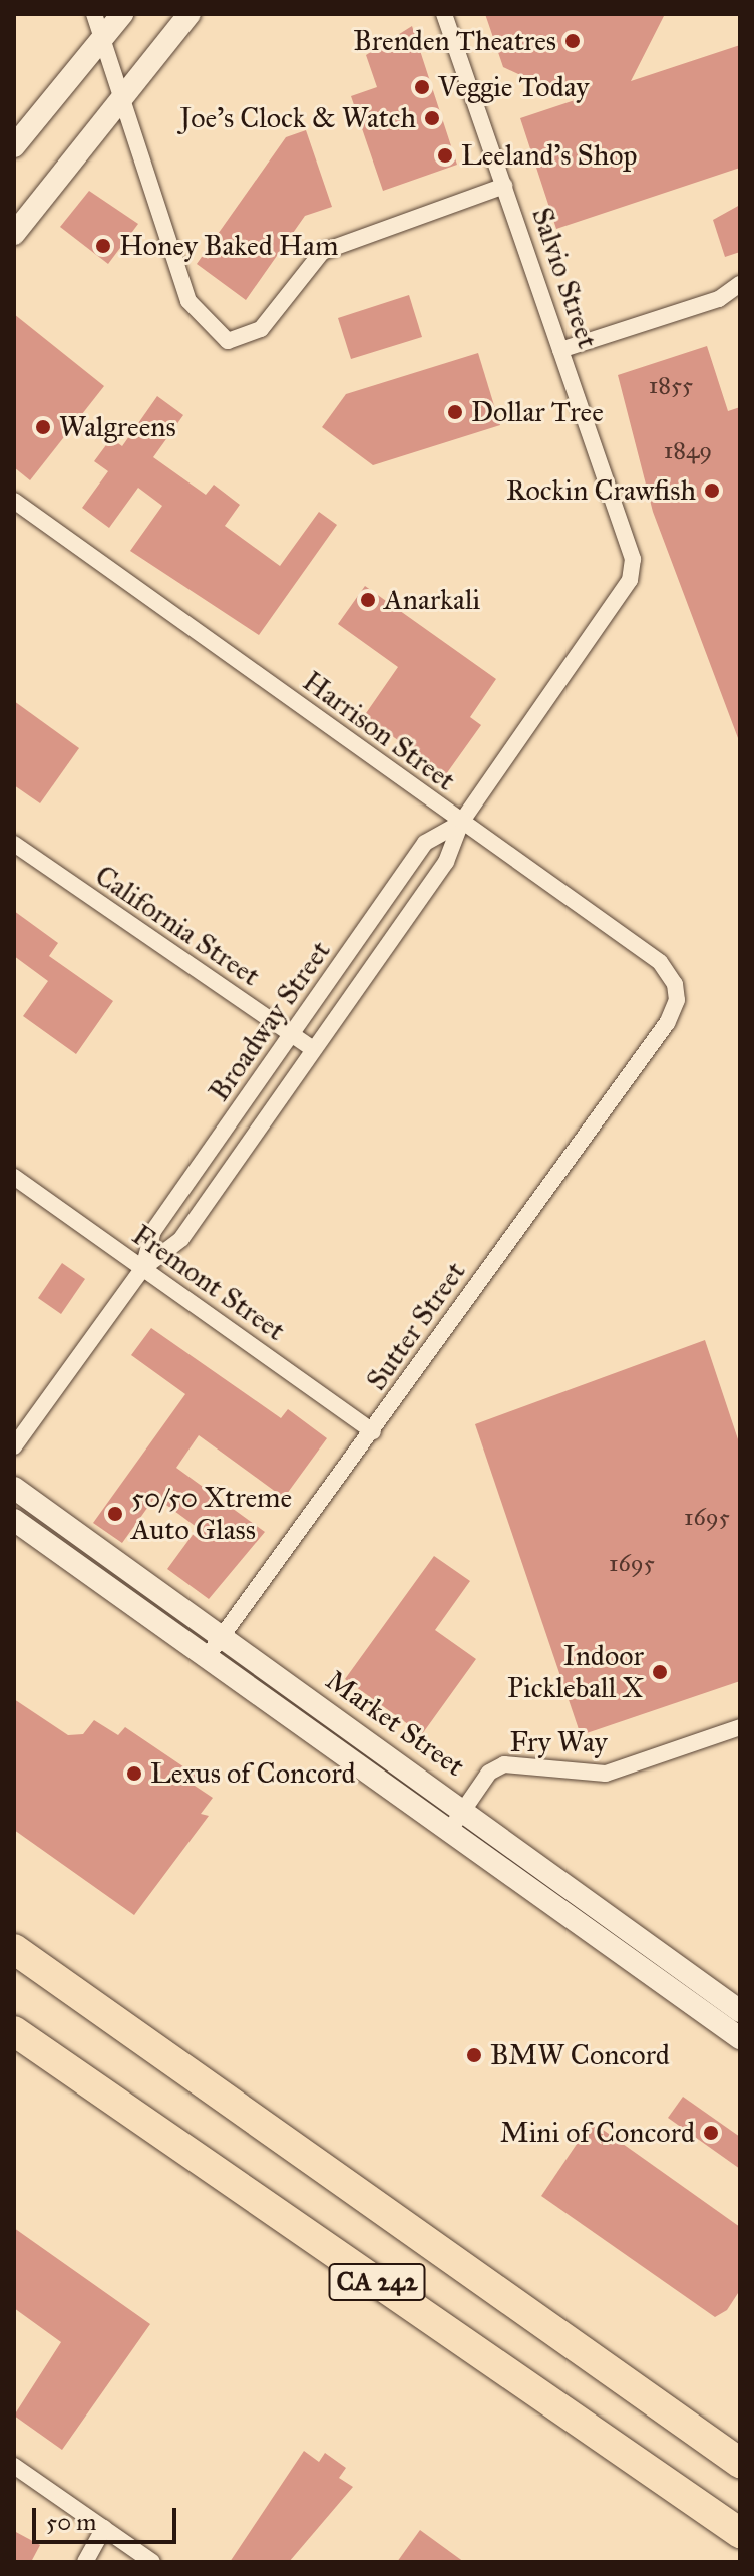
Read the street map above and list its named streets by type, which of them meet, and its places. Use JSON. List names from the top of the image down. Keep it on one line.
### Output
{"streets":{"highway":["CA 242"],"main road":["Market Street"],"street":["Salvio Street","Harrison Street","California Street","Broadway Street","Fremont Street","Sutter Street","Fry Way"]},"crossings":[["Salvio Street","Broadway Street"],["Harrison Street","Broadway Street"],["Harrison Street","Sutter Street"],["California Street","Broadway Street"],["Broadway Street","Fremont Street"],["Fremont Street","Sutter Street"],["Sutter Street","Market Street"],["Market Street","Fry Way"]],"places":["Brenden Theatres","Veggie Today","Joe's Clock & Watch","Leeland's Shop","Honey Baked Ham","Dollar Tree","Walgreens","Rockin Crawfish","Anarkali","50/50 Xtreme Auto Glass","Indoor Pickleball X","Lexus of Concord","BMW Concord","Mini of Concord"],"house_numbers":["1855","1849","1695","1695"],"scale_bar":"50 m"}
